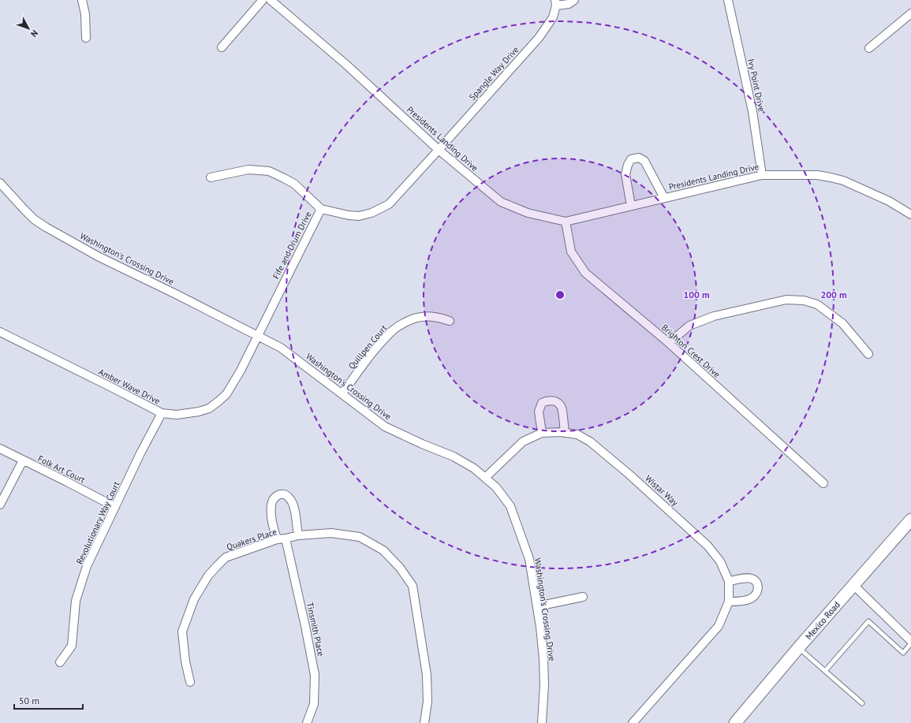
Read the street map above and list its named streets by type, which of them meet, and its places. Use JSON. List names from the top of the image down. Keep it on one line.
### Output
{"streets":{"main road":["Mexico Road"],"street":["Spangle Way Drive","Ivy Point Drive","Presidents Landing Drive","Fife and Drum Drive","Washington's Crossing Drive","Quillpen Court","Brighton Crest Drive","Amber Wave Drive","Folk Art Court","Wistar Way","Revolutionary Way Court","Quakers Place","Tinsmith Place"]},"crossings":[["Spangle Way Drive","Presidents Landing Drive"],["Spangle Way Drive","Fife and Drum Drive"],["Ivy Point Drive","Presidents Landing Drive"],["Presidents Landing Drive","Fife and Drum Drive"],["Presidents Landing Drive","Brighton Crest Drive"],["Fife and Drum Drive","Washington's Crossing Drive"],["Fife and Drum Drive","Amber Wave Drive"],["Washington's Crossing Drive","Quillpen Court"],["Washington's Crossing Drive","Amber Wave Drive"],["Washington's Crossing Drive","Wistar Way"],["Amber Wave Drive","Revolutionary Way Court"],["Folk Art Court","Revolutionary Way Court"],["Quakers Place","Tinsmith Place"]],"scale_bar":"50 m","north":"bottom right","rings":["100 m","200 m"]}
